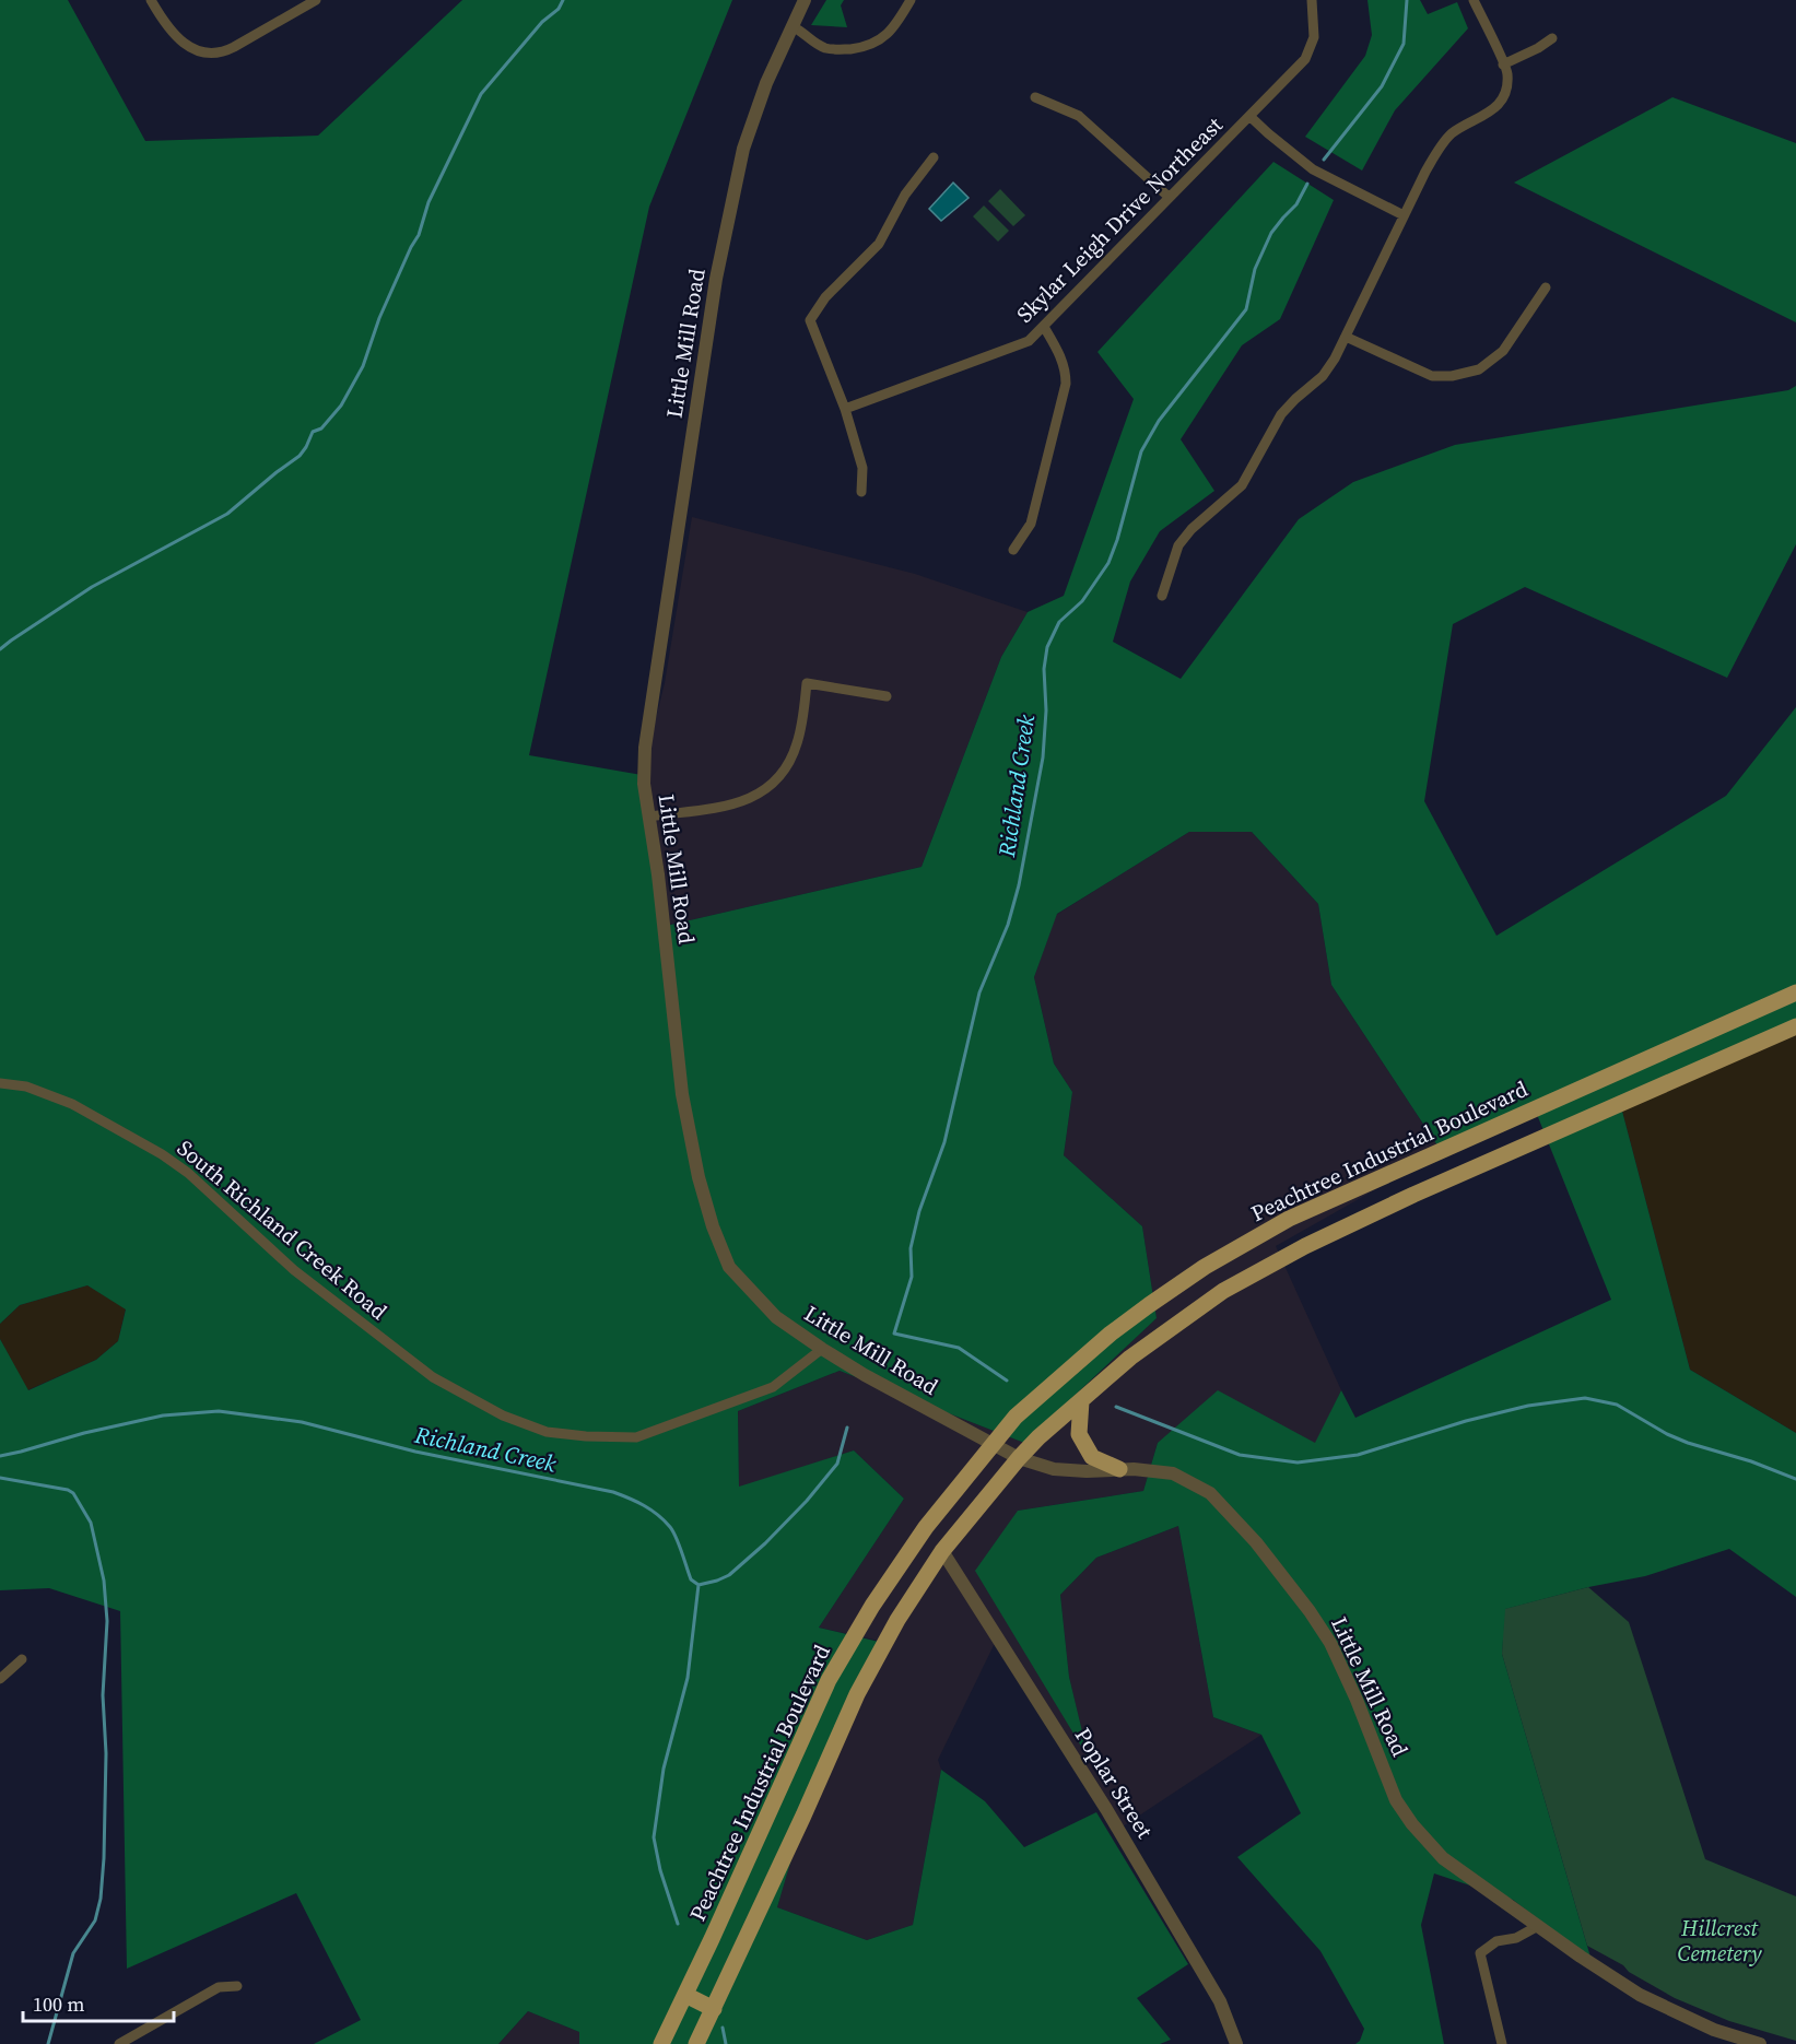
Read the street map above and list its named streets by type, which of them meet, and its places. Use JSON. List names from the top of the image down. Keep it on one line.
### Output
{"streets":{"main road":["Peachtree Industrial Boulevard"],"street":["Skylar Leigh Drive Northeast","Little Mill Road","South Richland Creek Road","Poplar Street"]},"crossings":[["Little Mill Road","Peachtree Industrial Boulevard"],["Little Mill Road","South Richland Creek Road"]],"water":["Richland Creek"],"parks":["Hillcrest Cemetery"],"scale_bar":"100 m"}
